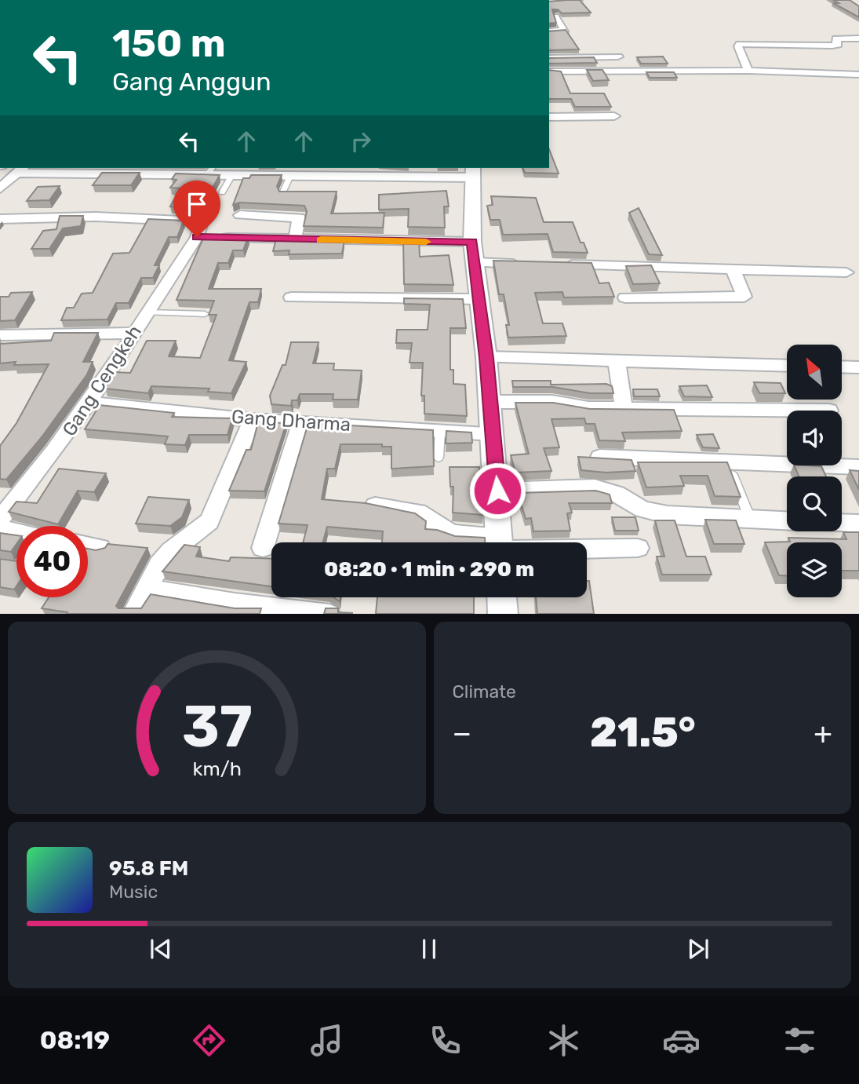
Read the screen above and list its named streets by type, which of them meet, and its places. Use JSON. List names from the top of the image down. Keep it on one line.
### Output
{"streets":{"street":["Gang Cengkeh","Gang Dharma"]},"crossings":[["Gang Cengkeh","Gang Dharma"]],"north":"top left","page":{"turn":["150 m","Gang Anggun"],"limit":"40","trip":"08:20 · 1 min · 290 m","tile":"Climate","heat":["−","21.5°","+"],"song":["95.8 FM","Music"],"tabs":"08:19","gauge":["37","km/h"]}}
